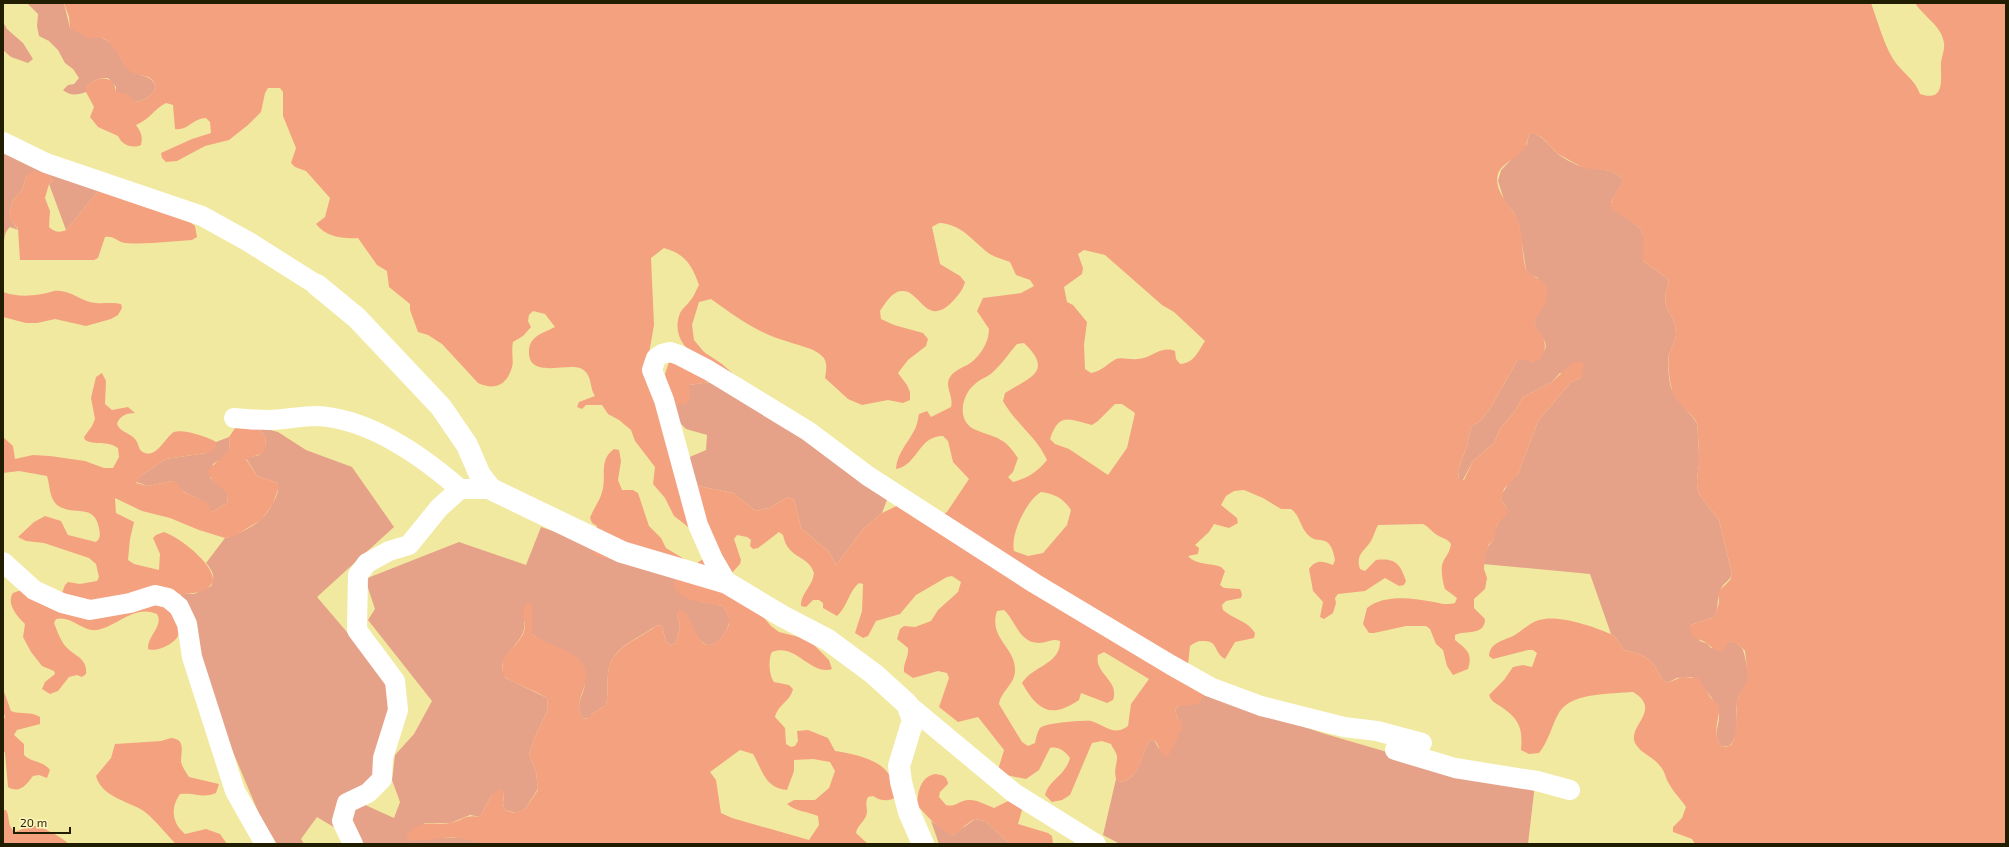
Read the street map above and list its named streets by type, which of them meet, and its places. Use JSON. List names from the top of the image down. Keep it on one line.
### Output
{"scale_bar":"20 m"}
